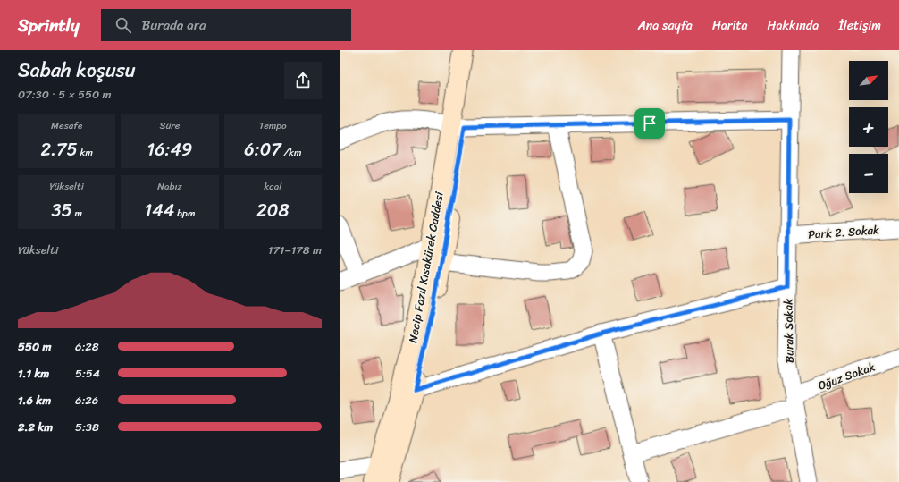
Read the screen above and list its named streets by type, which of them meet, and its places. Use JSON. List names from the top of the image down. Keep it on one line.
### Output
{"streets":{"street":["Park 2. Sokak","Necip Fazıl Kısakürek Caddesi","Burak Sokak","Oğuz Sokak"]},"crossings":[["Park 2. Sokak","Burak Sokak"],["Burak Sokak","Oğuz Sokak"]],"north":"top right","page":{"header":"Sprintly","search":"Burada ara","nav":["Ana sayfa","Harita","Hakkında","İletişim"],"heading":["Sabah koşusu","07:30 · 5 × 550 m"],"map_buttons":["+","−"],"stats":[["Mesafe","2.75 km"],["Süre","16:49"],["Tempo","6:07 /km"],["Yükselti","35 m"],["Nabız","144 bpm"],["kcal","208"]],"chart":["Yükselti","171–178 m"],"list":[{"name":"550 m","note":"6:28"},{"name":"1.1 km","note":"5:54"},{"name":"1.6 km","note":"6:26"},{"name":"2.2 km","note":"5:38"}]}}
